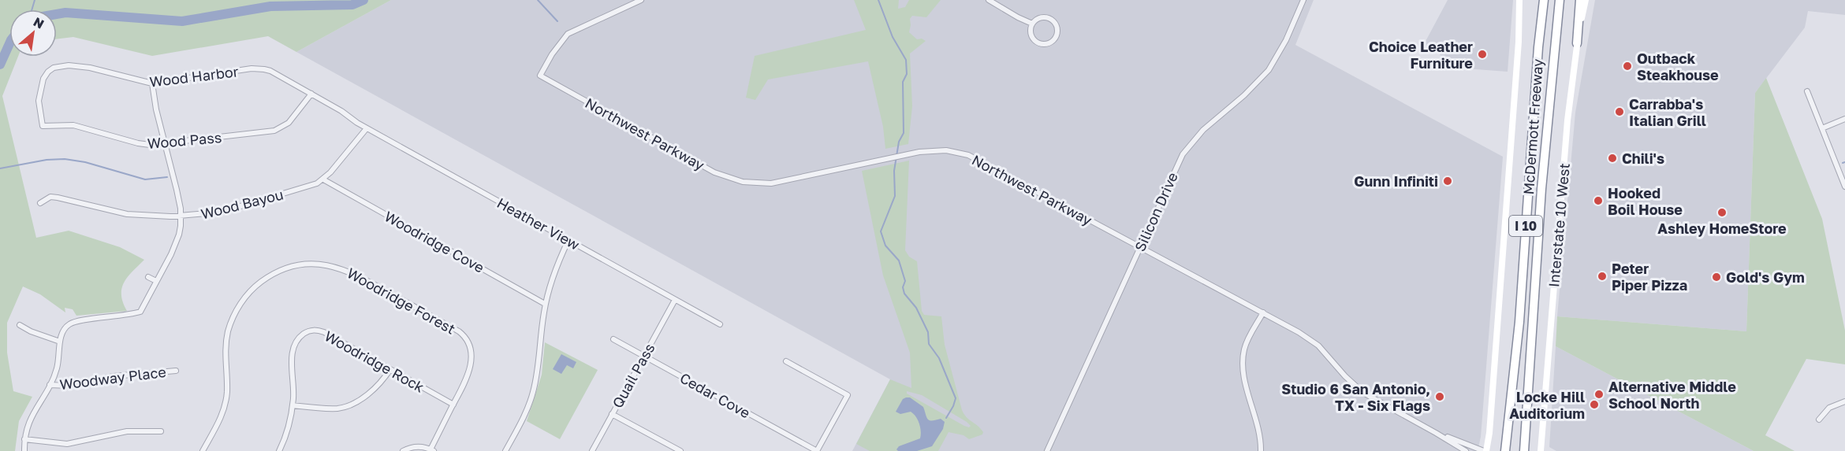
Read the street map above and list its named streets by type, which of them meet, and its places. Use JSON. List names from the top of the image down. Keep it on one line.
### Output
{"streets":{"highway":["McDermott Freeway","I 10"],"main road":["Interstate 10 West"],"street":["Wood Harbor","Northwest Parkway","Wood Pass","Wood Bayou","Silicon Drive","Heather View","Woodridge Cove","Woodridge Forest","Woodridge Rock","Quail Pass","Woodway Place","Cedar Cove"]},"crossings":[["Wood Harbor","Wood Pass"],["Wood Harbor","Heather View"],["Northwest Parkway","Silicon Drive"],["Wood Bayou","Woodridge Cove"],["Heather View","Quail Pass"],["Woodridge Forest","Woodridge Rock"],["Quail Pass","Cedar Cove"]],"places":["Choice Leather Furniture","Outback Steakhouse","Carrabba's Italian Grill","Chili's","Gunn Infiniti","Hooked Boil House","Ashley HomeStore","Peter Piper Pizza","Gold's Gym","Alternative Middle School North","Studio 6 San Antonio, TX - Six Flags","Locke Hill Auditorium"],"north":"top right"}
